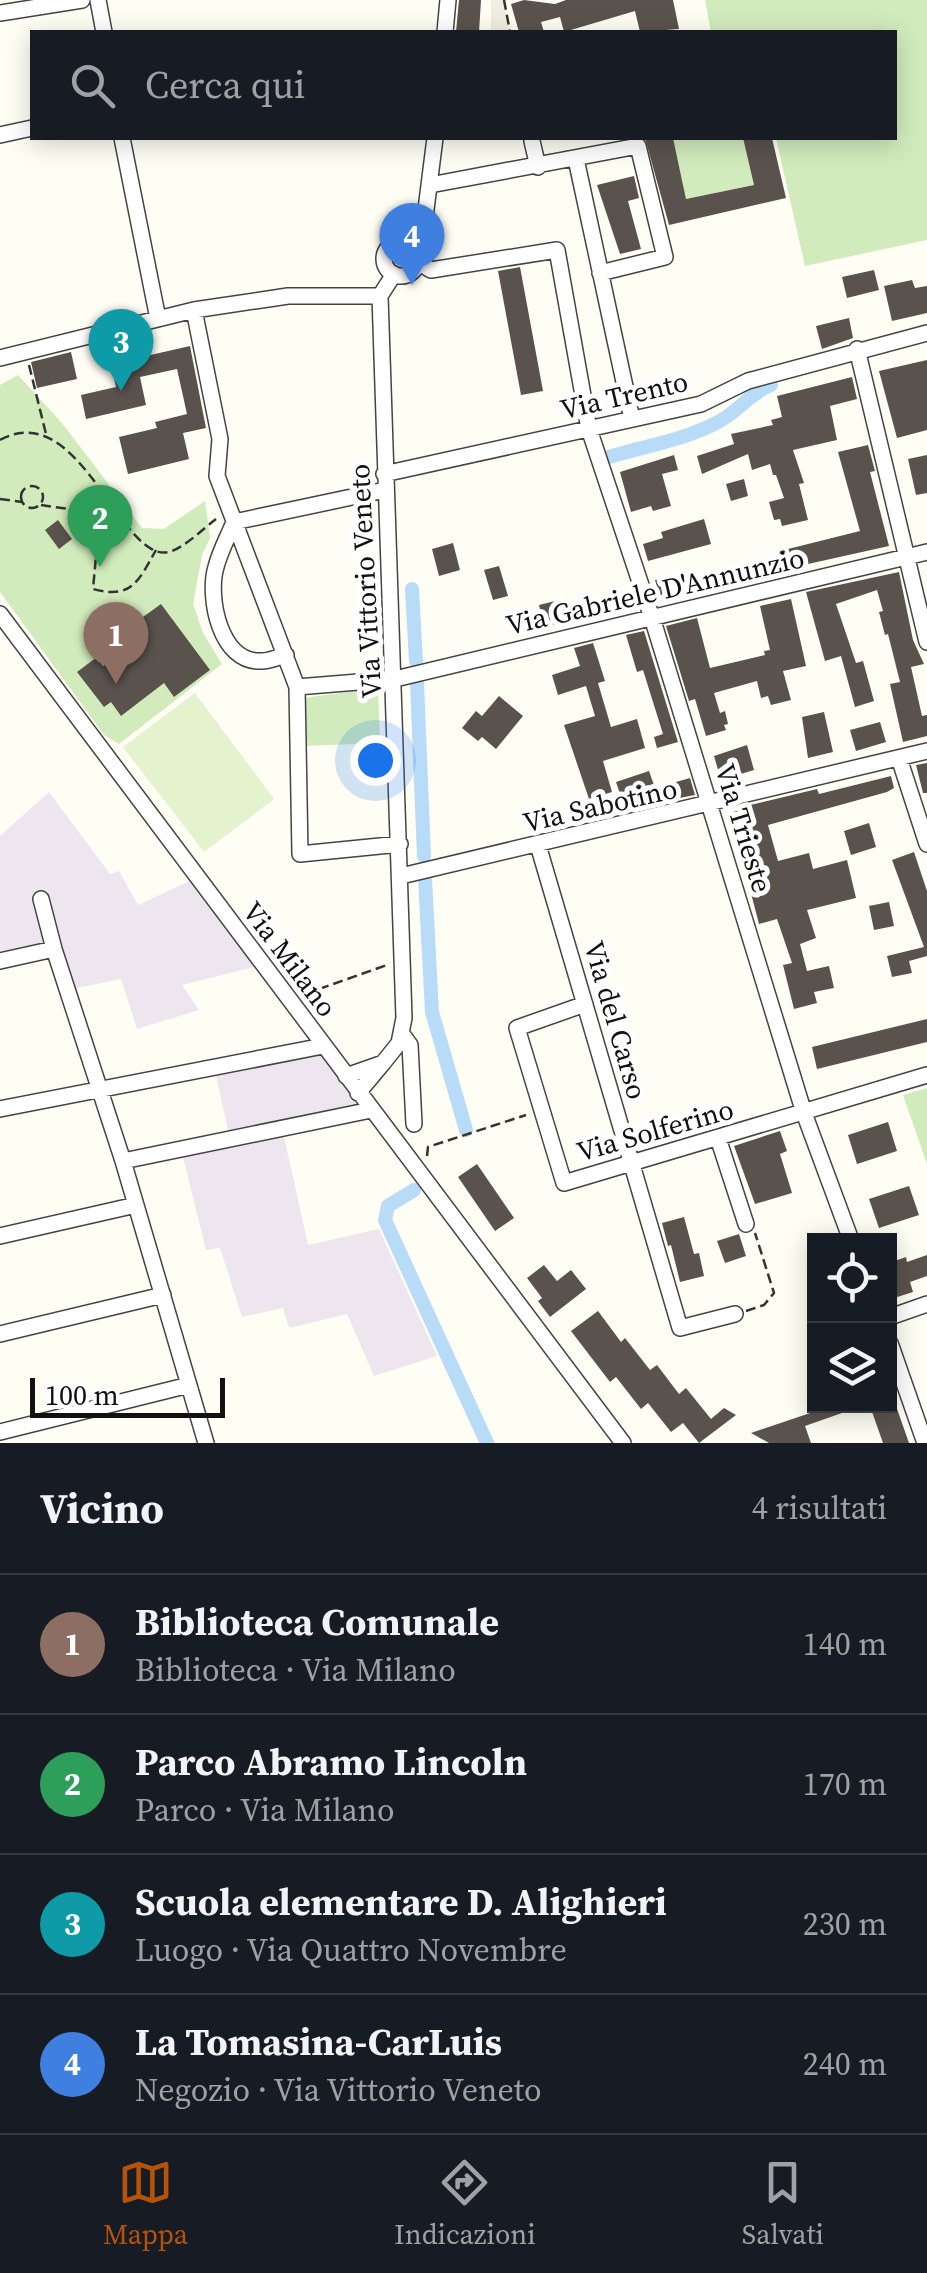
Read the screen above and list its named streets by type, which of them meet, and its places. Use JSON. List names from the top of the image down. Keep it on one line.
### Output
{"streets":{"street":["Via Trento","Via Vittorio Veneto","Via Gabriele D'Annunzio","Via Sabotino","Via Trieste","Via Milano","Via del Carso","Via Solferino"]},"crossings":[["Via Trento","Via Vittorio Veneto"],["Via Trento","Via Trieste"],["Via Vittorio Veneto","Via Gabriele D'Annunzio"],["Via Vittorio Veneto","Via Sabotino"],["Via Gabriele D'Annunzio","Via Trieste"],["Via Sabotino","Via Trieste"],["Via Sabotino","Via del Carso"],["Via Trieste","Via Solferino"],["Via del Carso","Via Solferino"]],"scale_bar":"100 m","page":{"search":"Cerca qui","pins":["4","3","2","1"],"scale":"100 m","heading":["Vicino","4 risultati"],"list":[{"mark":"1","name":"Biblioteca Comunale","note":"Biblioteca · Via Milano","value":"140 m"},{"mark":"2","name":"Parco Abramo Lincoln","note":"Parco · Via Milano","value":"170 m"},{"mark":"3","name":"Scuola elementare D. Alighieri","note":"Luogo · Via Quattro Novembre","value":"230 m"},{"mark":"4","name":"La Tomasina-CarLuis","note":"Negozio · Via Vittorio Veneto","value":"240 m"}],"nav":["Mappa","Indicazioni","Salvati"]}}
